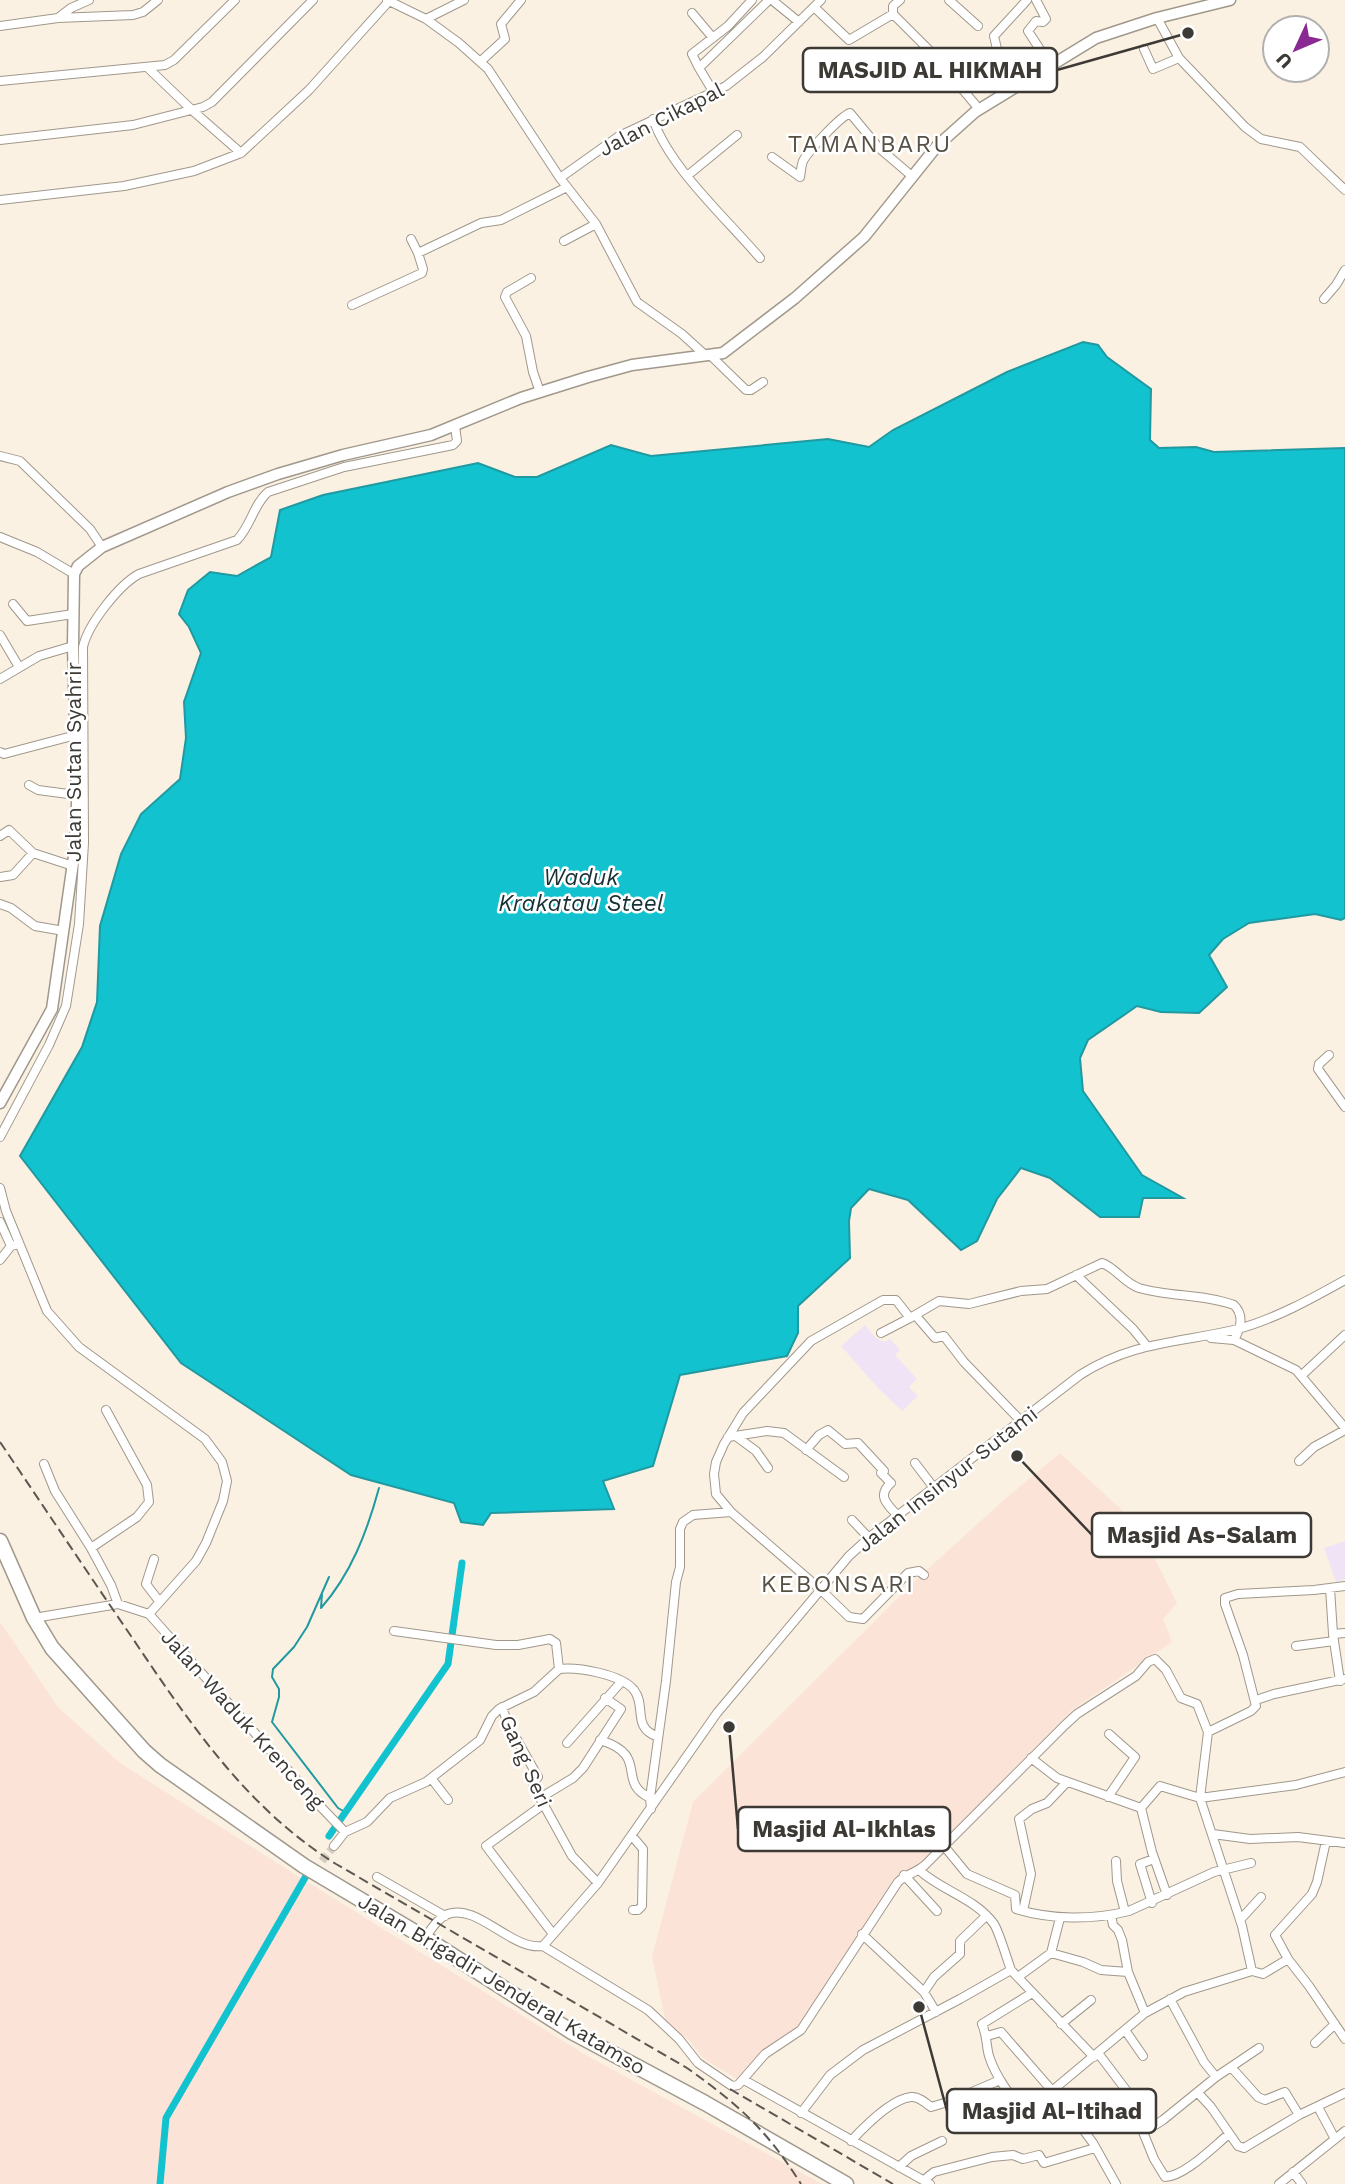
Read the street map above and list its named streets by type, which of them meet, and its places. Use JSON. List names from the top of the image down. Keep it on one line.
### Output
{"streets":{"highway":["Jalan Brigadir Jenderal Katamso"],"street":["Jalan Cikapal","Jalan Sutan Syahrir","Jalan Insinyur Sutami","Jalan Waduk Krenceng","Gang Seri"]},"crossings":[["Jalan Insinyur Sutami","Gang Seri"]],"districts":["TAMANBARU","KEBONSARI"],"water":["Waduk Krakatau Steel"],"places":["MASJID AL HIKMAH","Masjid As-Salam","Masjid Al-Ikhlas","Masjid Al-Itihad"],"north":"bottom left"}
